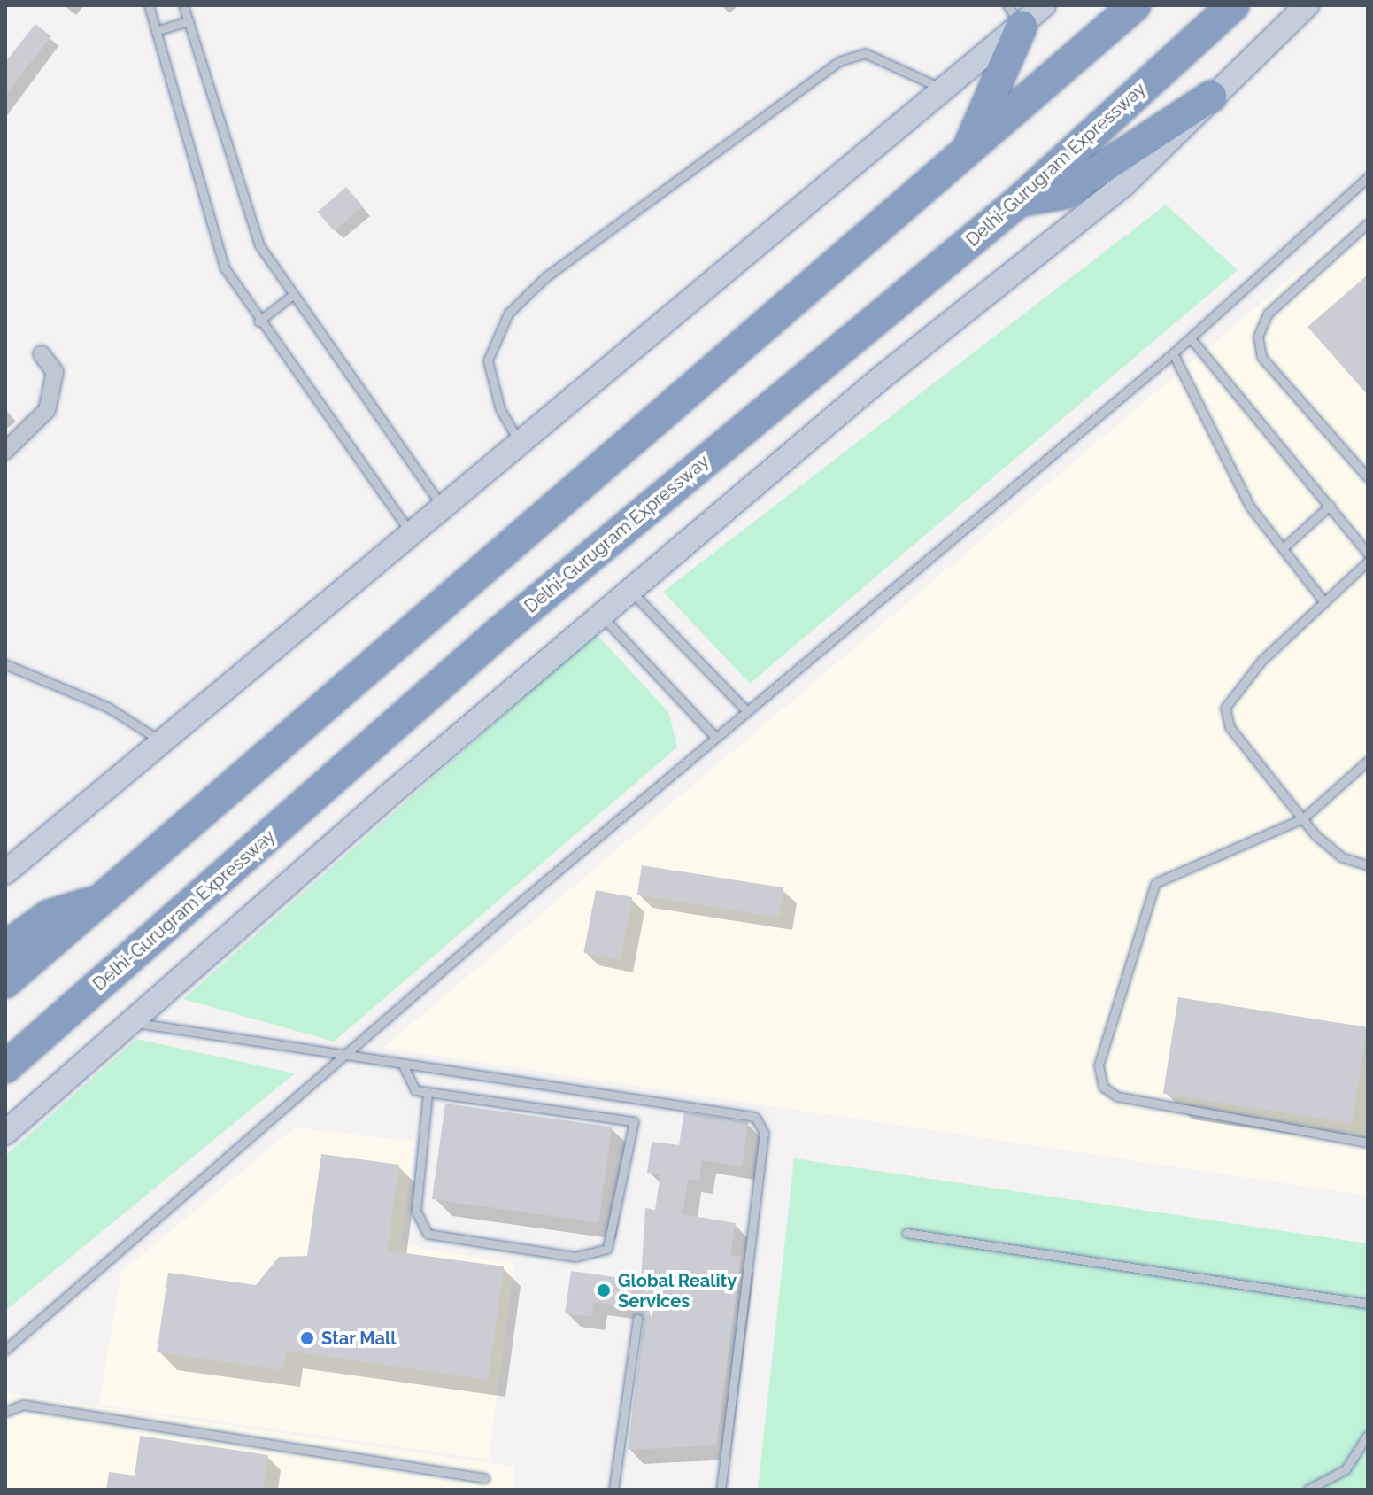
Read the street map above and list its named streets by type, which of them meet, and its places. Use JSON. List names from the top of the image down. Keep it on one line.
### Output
{"streets":{"highway":["Delhi-Gurugram Expressway"]},"places":["Global Reality Services","Star Mall"]}
